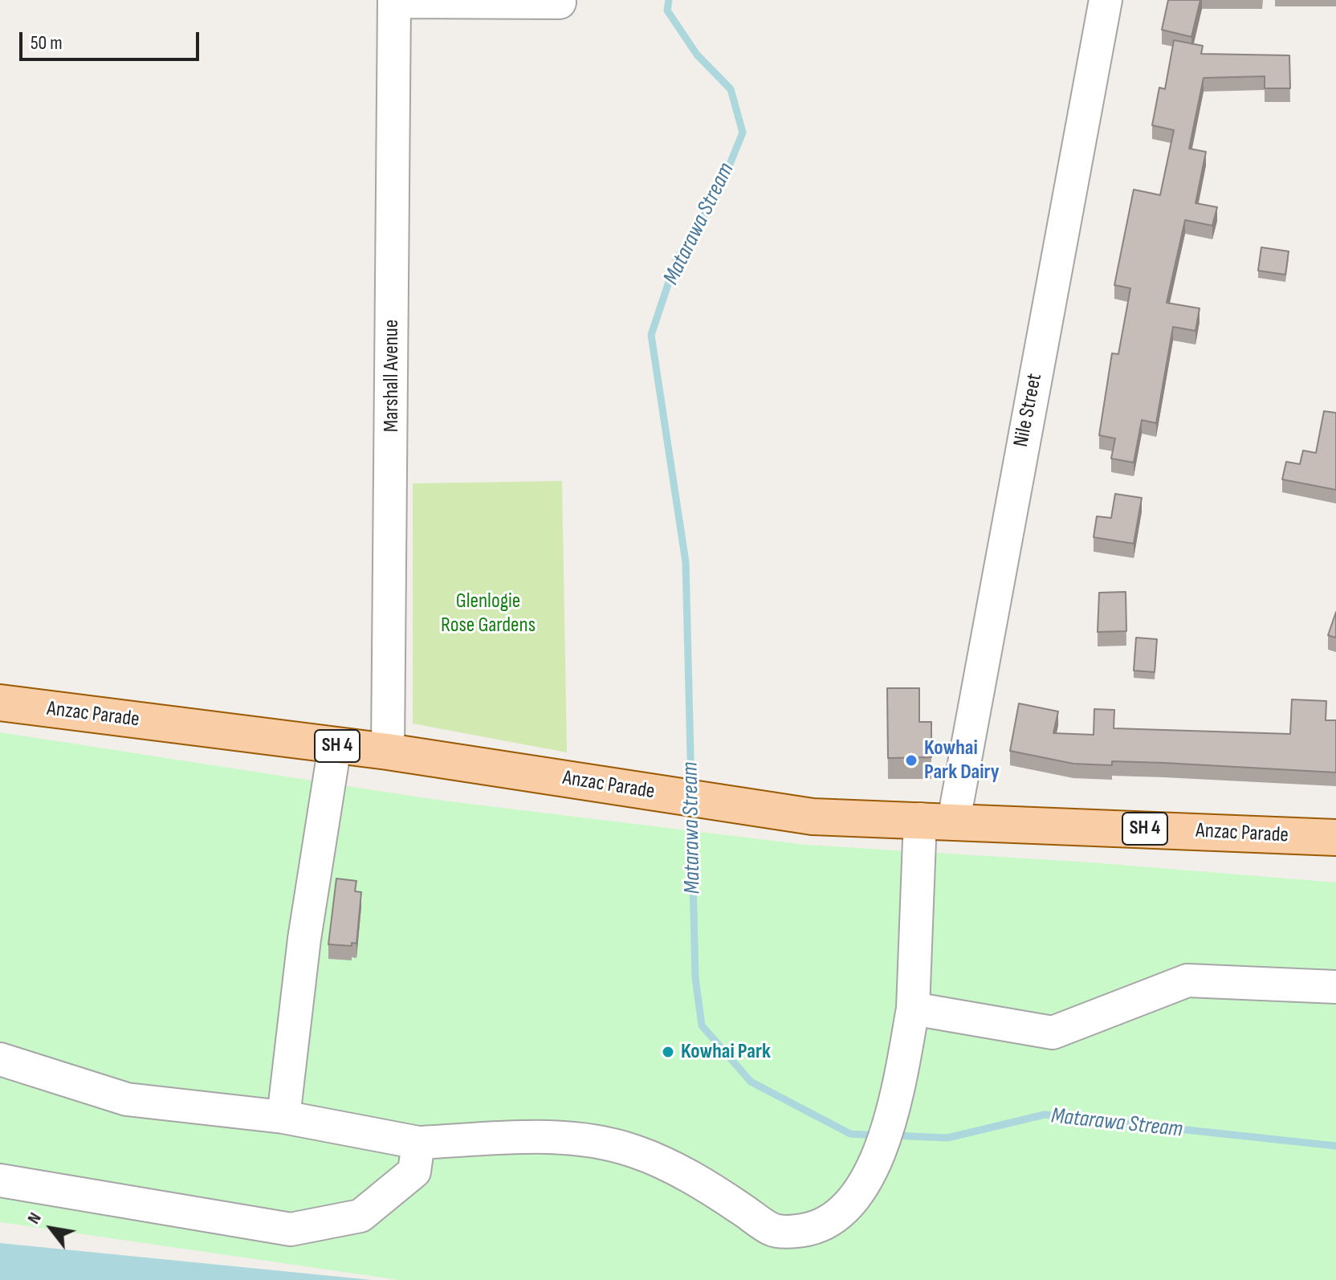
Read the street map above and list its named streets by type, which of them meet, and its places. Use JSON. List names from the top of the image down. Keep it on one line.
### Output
{"streets":{"main road":["Anzac Parade","SH 4"],"street":["Marshall Avenue","Nile Street"]},"crossings":[["Marshall Avenue","Anzac Parade"],["Nile Street","Anzac Parade"]],"water":["Matarawa Stream"],"parks":["Glenlogie Rose Gardens"],"places":["Kowhai Park Dairy","Kowhai Park"],"scale_bar":"50 m","north":"top left"}
